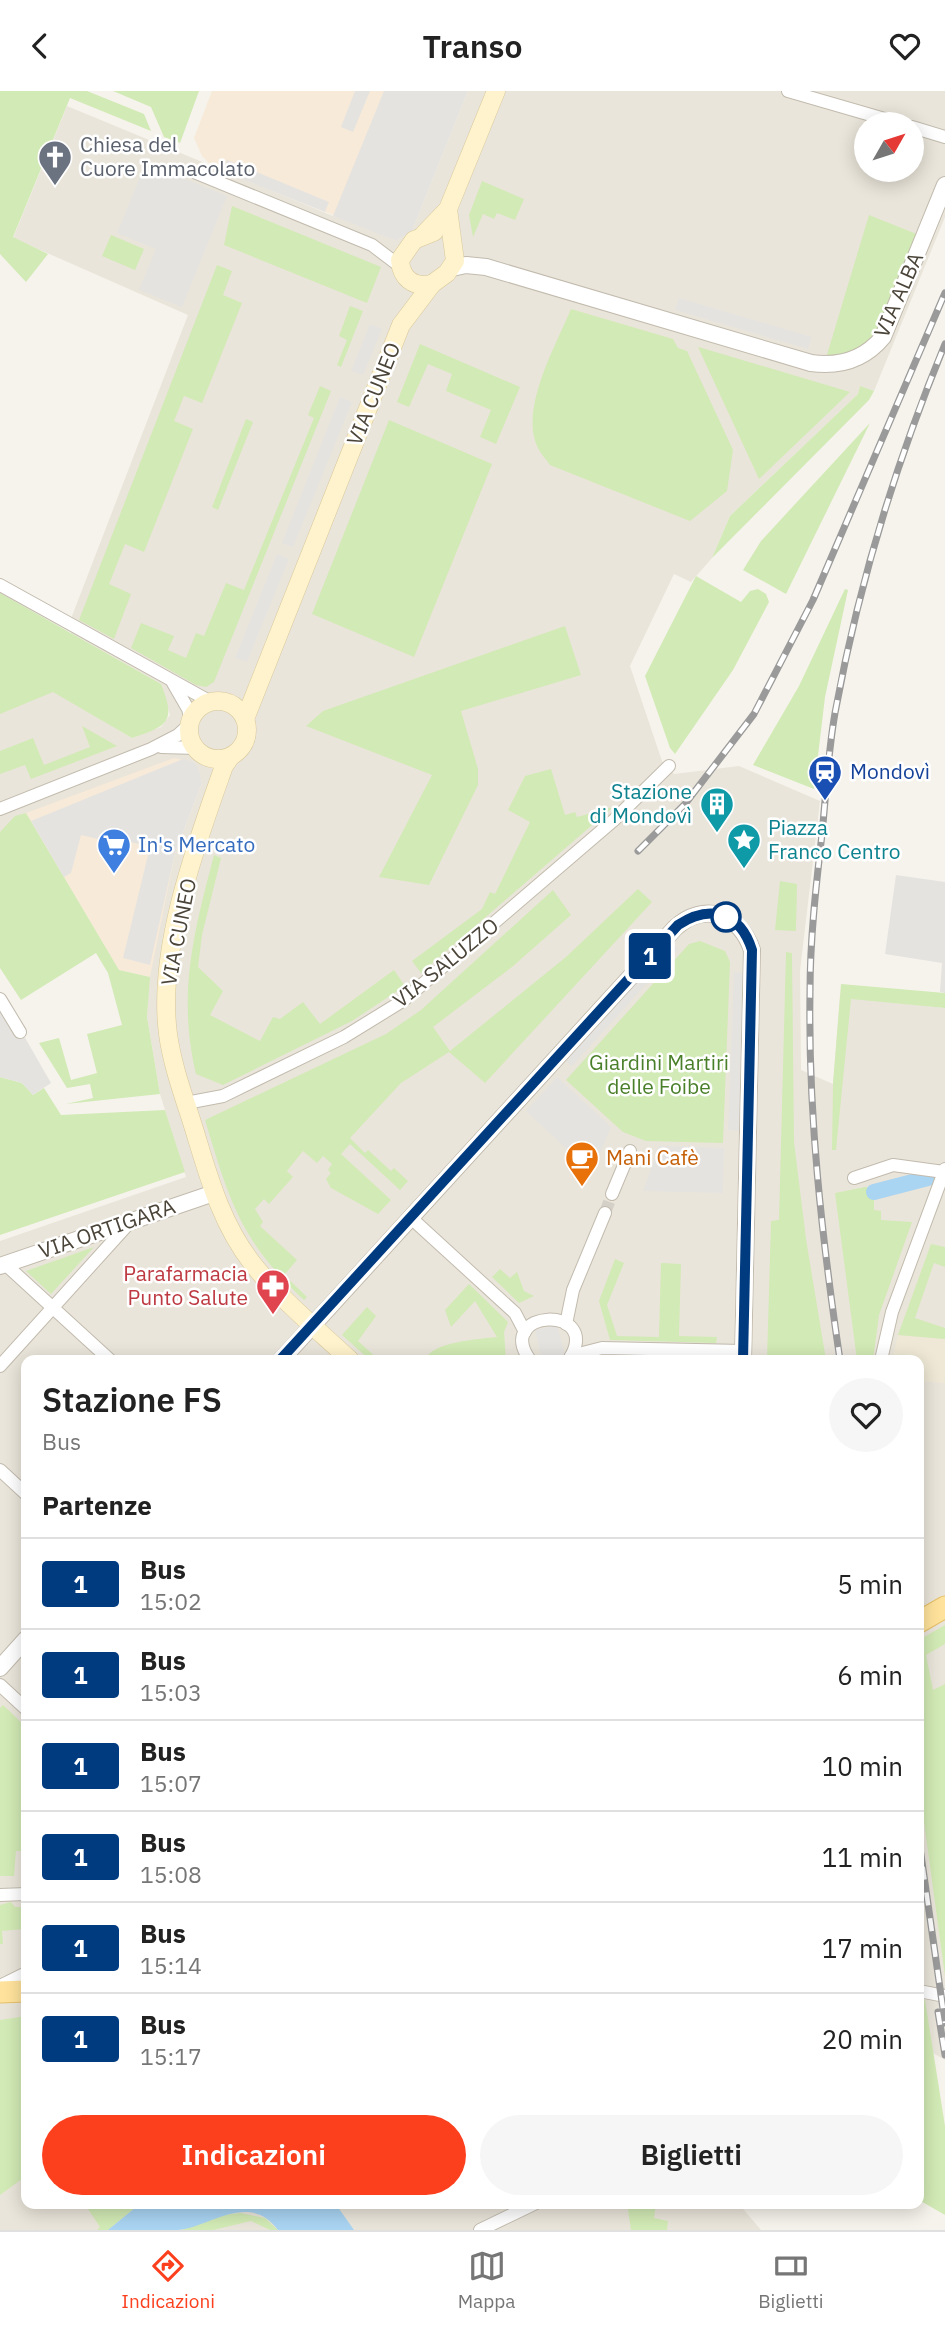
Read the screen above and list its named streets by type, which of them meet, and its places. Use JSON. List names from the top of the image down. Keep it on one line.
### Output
{"streets":{"main road":["VIA CUNEO"],"street":["VIA ALBA","VIA SALUZZO","VIA ORTIGARA"]},"crossings":[["VIA ALBA","VIA CUNEO"],["VIA CUNEO","VIA SALUZZO"],["VIA CUNEO","VIA ORTIGARA"]],"parks":["Giardini Martiri delle Foibe"],"places":{"church":["Chiesa del Cuore Immacolato"],"station":["Mondovì"],"building":["Stazione di Mondovì"],"place":["Piazza Franco Centro"],"supermarket":["In's Mercato"],"cafe":["Mani Cafè"],"pharmacy":["Parafarmacia Punto Salute"]},"lines":["bus line 1"],"north":"top right","page":{"header":"Transo","on_map":"1","heading":[["Stazione FS","Bus"],"Partenze"],"list":[{"mark":"1","name":"Bus","note":"15:02","value":"5 min"},{"mark":"1","name":"Bus","note":"15:03","value":"6 min"},{"mark":"1","name":"Bus","note":"15:07","value":"10 min"},{"mark":"1","name":"Bus","note":"15:08","value":"11 min"},{"mark":"1","name":"Bus","note":"15:14","value":"17 min"},{"mark":"1","name":"Bus","note":"15:17","value":"20 min"}],"buttons":["Indicazioni","Biglietti"],"tabs":["Indicazioni","Mappa","Biglietti"]}}
